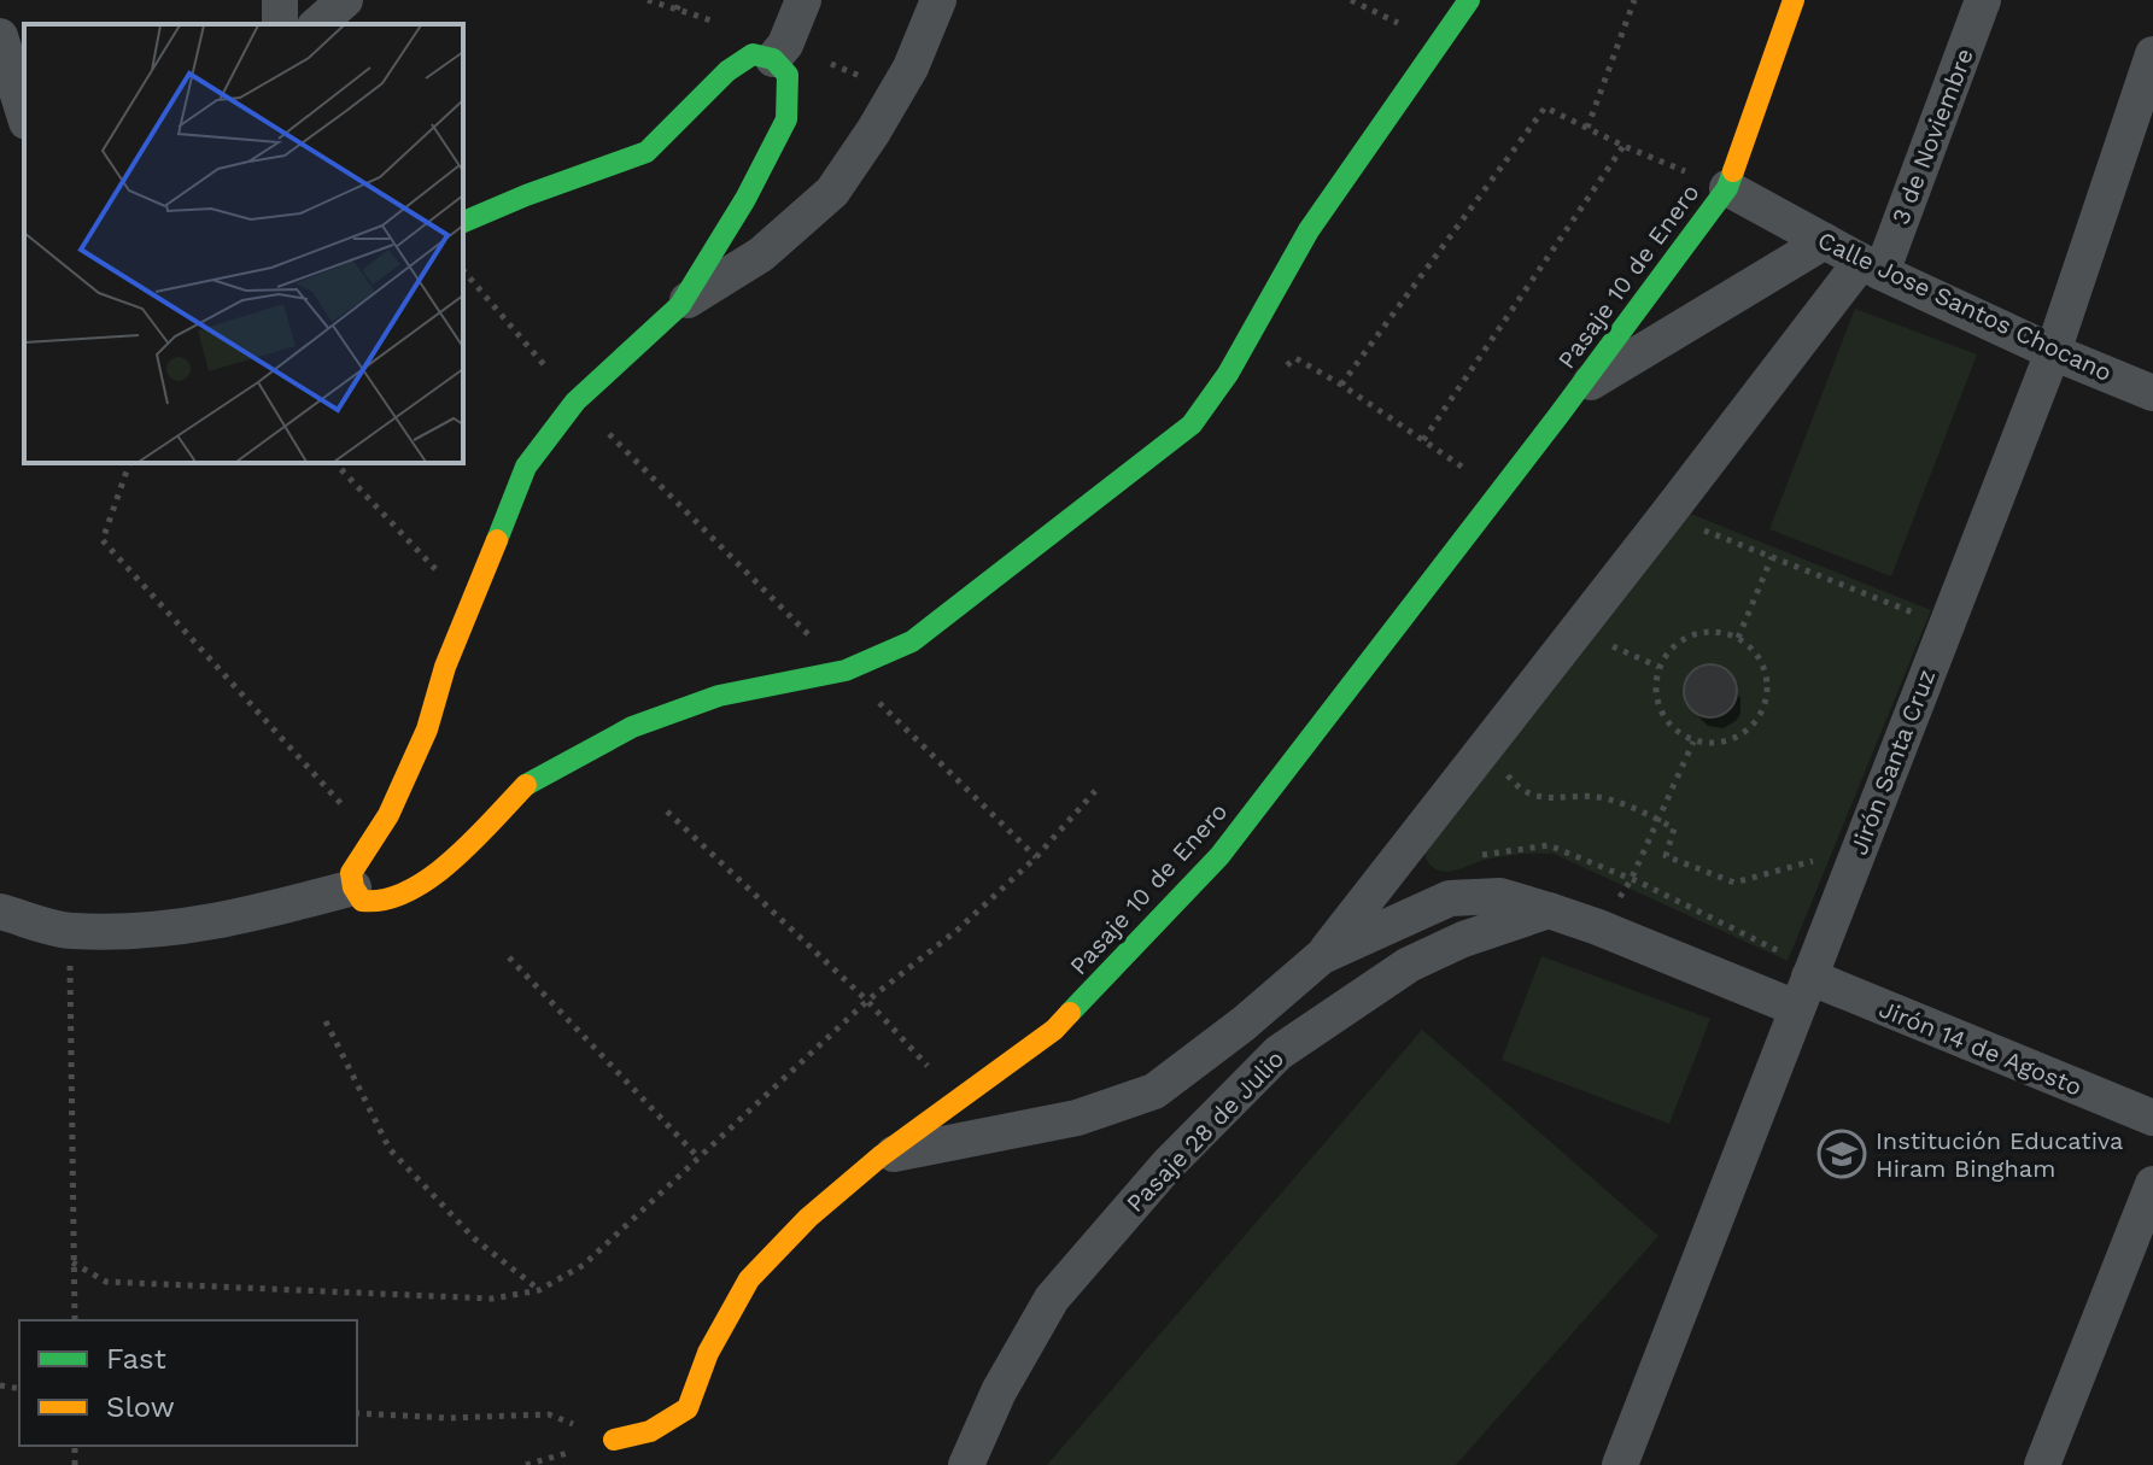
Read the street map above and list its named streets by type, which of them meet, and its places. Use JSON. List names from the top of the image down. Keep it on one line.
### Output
{"streets":{"street":["3 de Noviembre","Pasaje 10 de Enero","Calle Jose Santos Chocano","Jirón Santa Cruz","Jirón 14 de Agosto","Pasaje 28 de Julio"]},"crossings":[["3 de Noviembre","Calle Jose Santos Chocano"],["3 de Noviembre","Jirón 14 de Agosto"],["Pasaje 10 de Enero","Calle Jose Santos Chocano"],["Calle Jose Santos Chocano","Jirón Santa Cruz"],["Jirón Santa Cruz","Jirón 14 de Agosto"],["Jirón 14 de Agosto","Pasaje 28 de Julio"]],"places":{"school or university":["Institución Educativa Hiram Bingham"]},"legend":["Fast","Slow"]}
